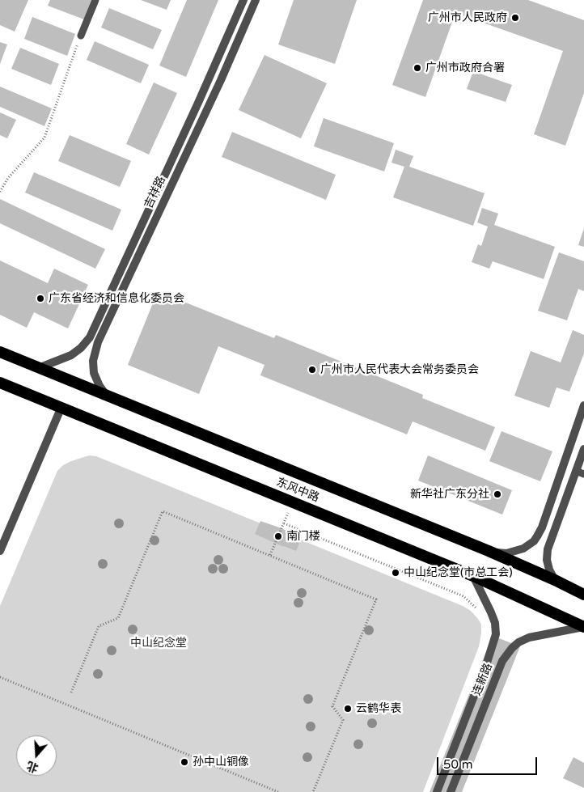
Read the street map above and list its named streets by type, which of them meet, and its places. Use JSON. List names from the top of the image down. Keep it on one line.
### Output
{"streets":{"highway":["东风中路"],"street":["吉祥路","连新路"]},"crossings":[["吉祥路","东风中路"],["东风中路","连新路"]],"parks":["中山纪念堂"],"places":["广州市人民政府","广州市政府合署","广东省经济和信息化委员会","广州市人民代表大会常务委员会","新华社广东分社","南门楼","中山纪念堂(市总工会)","云鹤华表","孙中山铜像"],"scale_bar":"50 m","north":"bottom"}
